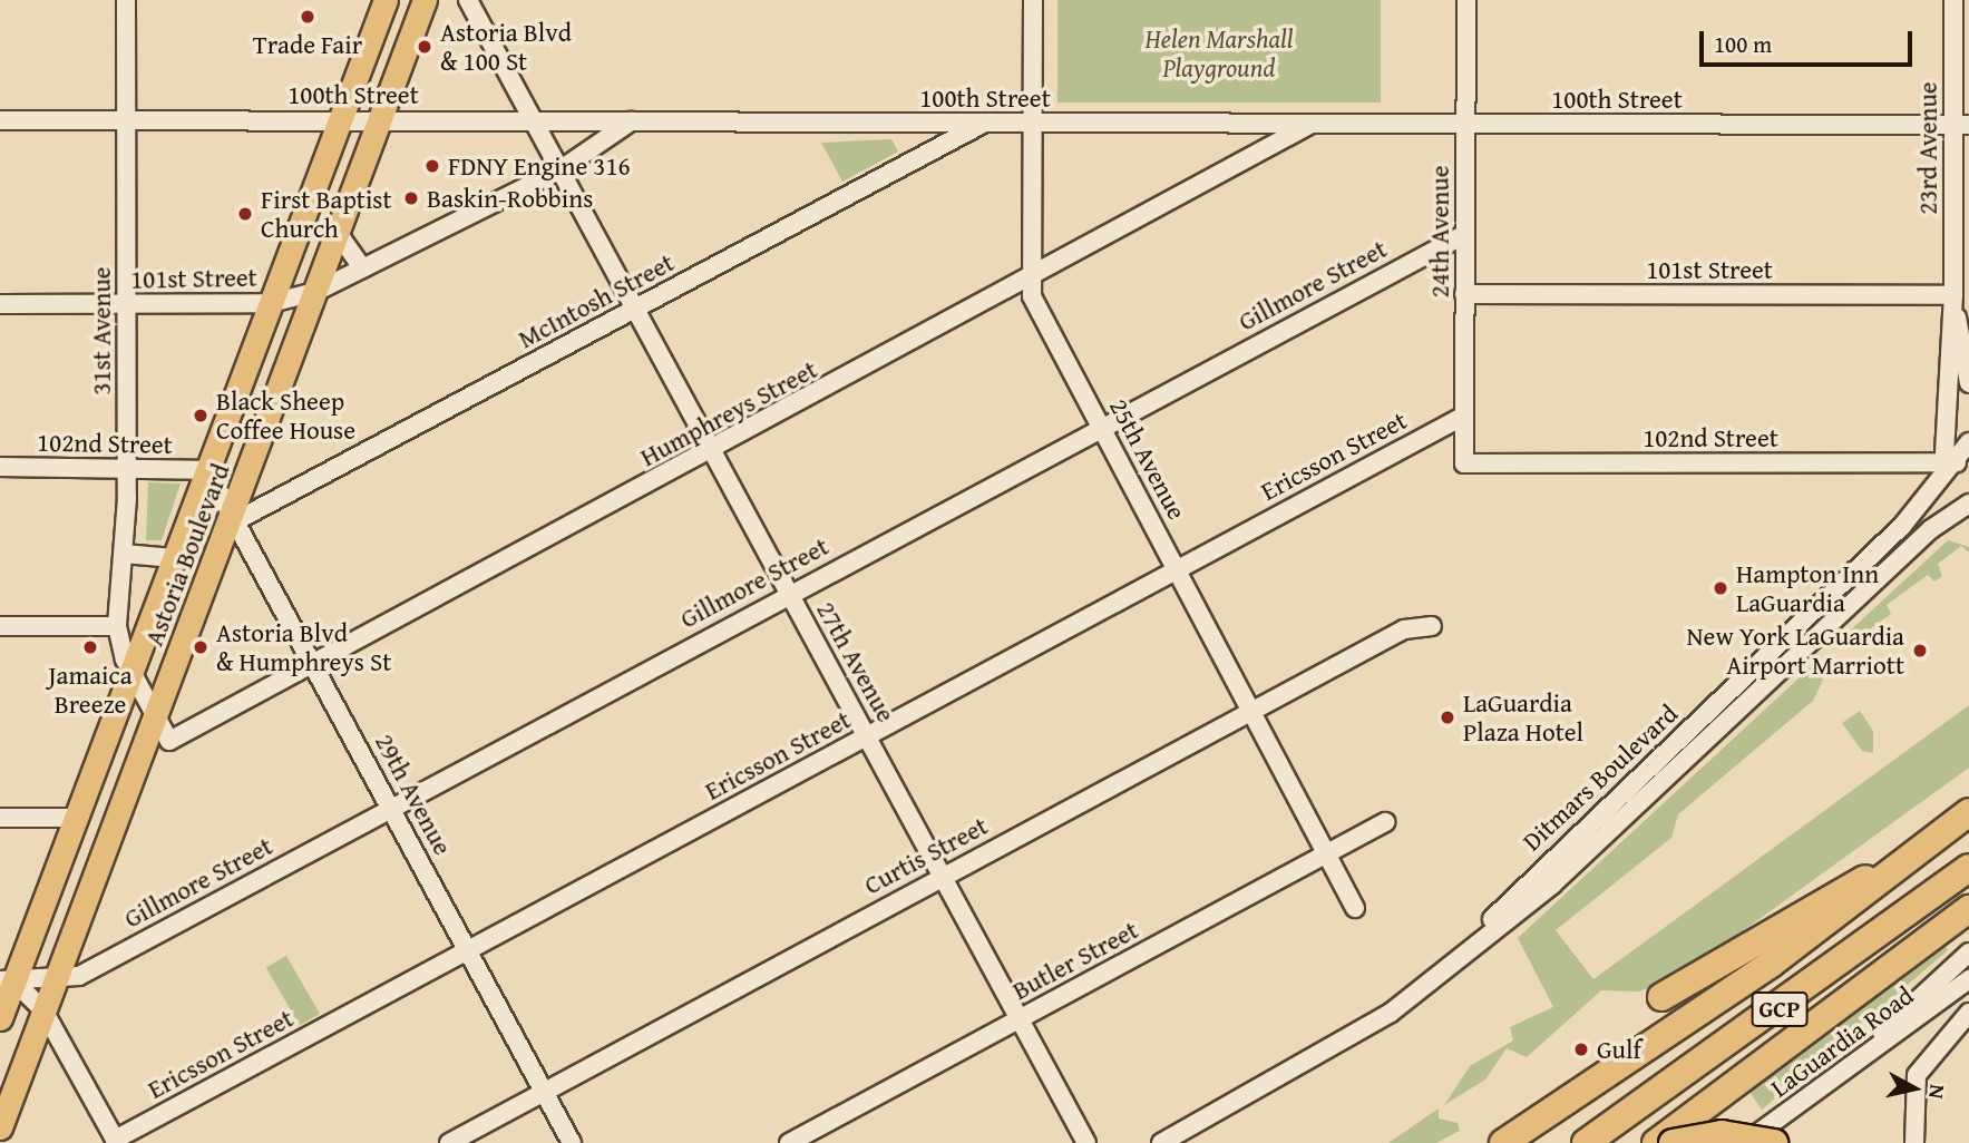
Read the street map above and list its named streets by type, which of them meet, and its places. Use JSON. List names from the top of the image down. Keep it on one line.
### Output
{"streets":{"highway":["GCP"],"main road":["Astoria Boulevard"],"street":["100th Street","23rd Avenue","24th Avenue","101st Street","Gillmore Street","McIntosh Street","31st Avenue","Humphreys Street","102nd Street","Ericsson Street","25th Avenue","27th Avenue","Ditmars Boulevard","29th Avenue","Curtis Street","Butler Street","LaGuardia Road"]},"crossings":[["100th Street","23rd Avenue"],["100th Street","24th Avenue"],["100th Street","McIntosh Street"],["100th Street","31st Avenue"],["100th Street","Humphreys Street"],["100th Street","25th Avenue"],["100th Street","Astoria Boulevard"],["100th Street","27th Avenue"],["23rd Avenue","101st Street"],["23rd Avenue","102nd Street"],["23rd Avenue","Ditmars Boulevard"],["24th Avenue","101st Street"],["24th Avenue","Gillmore Street"],["24th Avenue","102nd Street"],["24th Avenue","Ericsson Street"],["101st Street","31st Avenue"],["101st Street","Astoria Boulevard"],["Gillmore Street","25th Avenue"],["Gillmore Street","Astoria Boulevard"],["Gillmore Street","27th Avenue"],["Gillmore Street","29th Avenue"],["McIntosh Street","Astoria Boulevard"],["McIntosh Street","27th Avenue"],["McIntosh Street","29th Avenue"],["31st Avenue","Humphreys Street"],["31st Avenue","102nd Street"],["31st Avenue","Astoria Boulevard"],["Humphreys Street","25th Avenue"],["Humphreys Street","27th Avenue"],["Humphreys Street","29th Avenue"],["102nd Street","Astoria Boulevard"],["102nd Street","Ditmars Boulevard"],["102nd Street","29th Avenue"],["Ericsson Street","25th Avenue"],["Ericsson Street","27th Avenue"],["Ericsson Street","29th Avenue"],["25th Avenue","Curtis Street"],["25th Avenue","Butler Street"],["Astoria Boulevard","29th Avenue"],["27th Avenue","Curtis Street"],["27th Avenue","Butler Street"],["29th Avenue","Curtis Street"]],"parks":["Helen Marshall Playground"],"places":["Trade Fair","Astoria Blvd & 100 St","FDNY Engine 316","Baskin-Robbins","First Baptist Church","Black Sheep Coffee House","Hampton Inn LaGuardia","Jamaica Breeze","Astoria Blvd & Humphreys St","New York LaGuardia Airport Marriott","LaGuardia Plaza Hotel","Gulf"],"scale_bar":"100 m","north":"right"}
